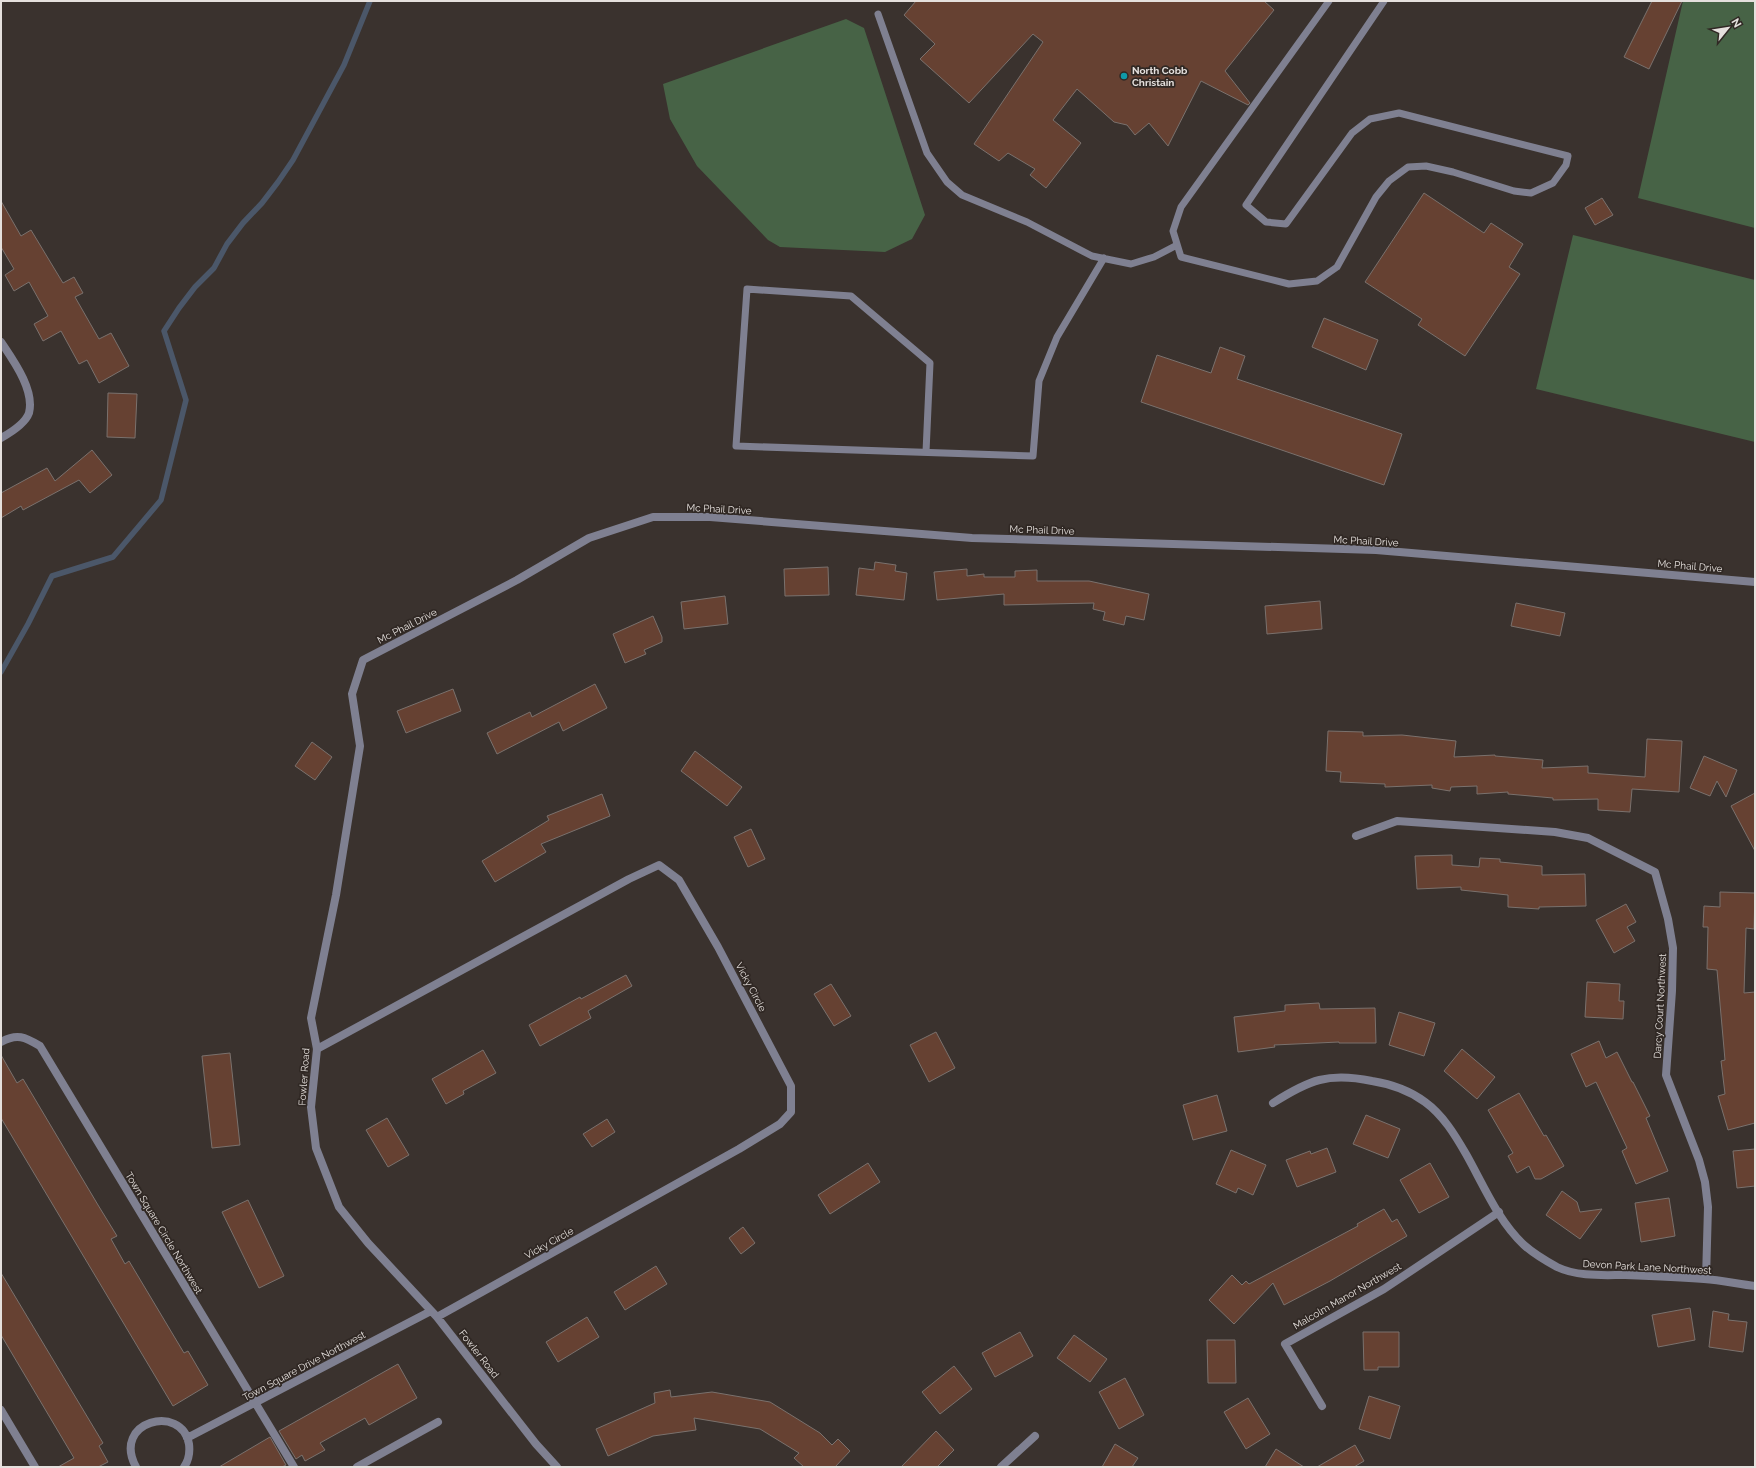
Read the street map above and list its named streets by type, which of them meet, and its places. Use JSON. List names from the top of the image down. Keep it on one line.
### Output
{"streets":{"street":["Mc Phail Drive","Vicky Circle","Darcy Court Northwest","Fowler Road","Town Square Circle Northwest","Devon Park Lane Northwest","Malcolm Manor Northwest","Town Square Drive Northwest"]},"crossings":[["Mc Phail Drive","Fowler Road"],["Vicky Circle","Fowler Road"],["Darcy Court Northwest","Devon Park Lane Northwest"],["Fowler Road","Town Square Drive Northwest"],["Town Square Circle Northwest","Town Square Drive Northwest"],["Devon Park Lane Northwest","Malcolm Manor Northwest"]],"places":["North Cobb Christain"],"north":"top right"}
